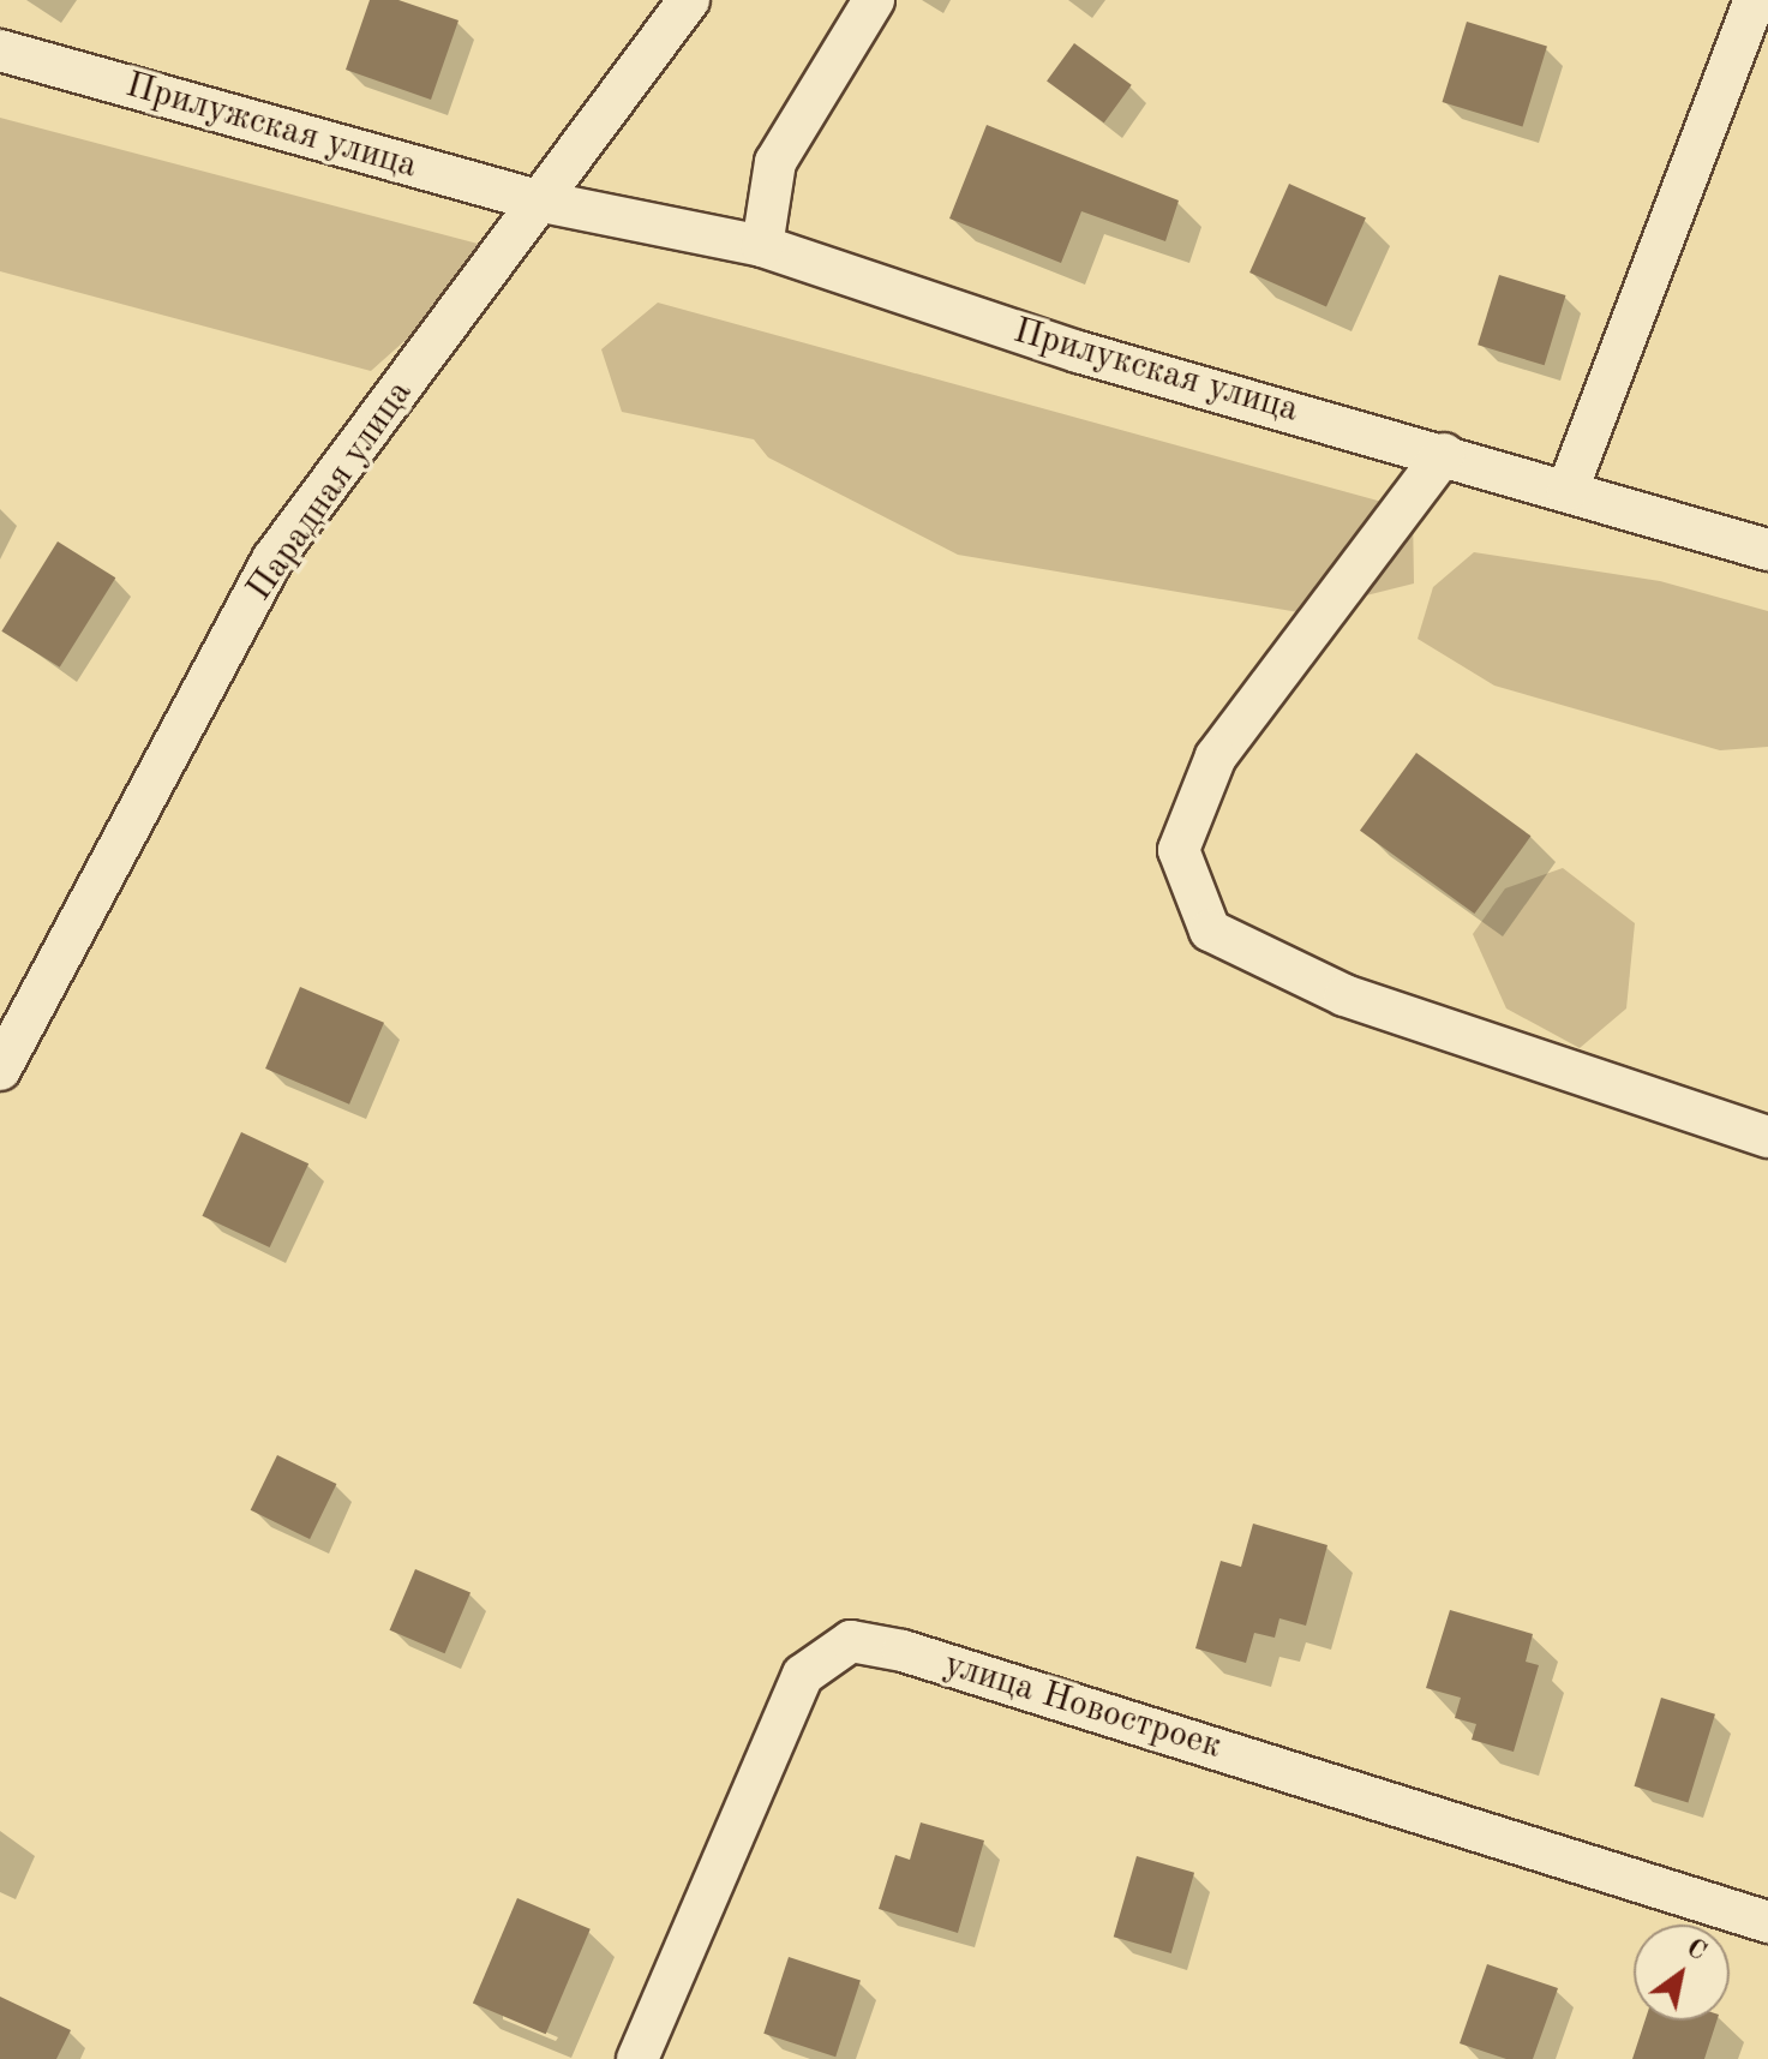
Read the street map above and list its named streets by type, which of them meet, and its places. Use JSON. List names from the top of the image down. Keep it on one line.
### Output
{"streets":{"street":["Прилужская улица","Прилукская улица","Парадная улица","улица Новостроек"]},"crossings":[["Прилужская улица","Прилукская улица"],["Прилужская улица","Парадная улица"],["Прилукская улица","Парадная улица"]],"north":"top right"}
